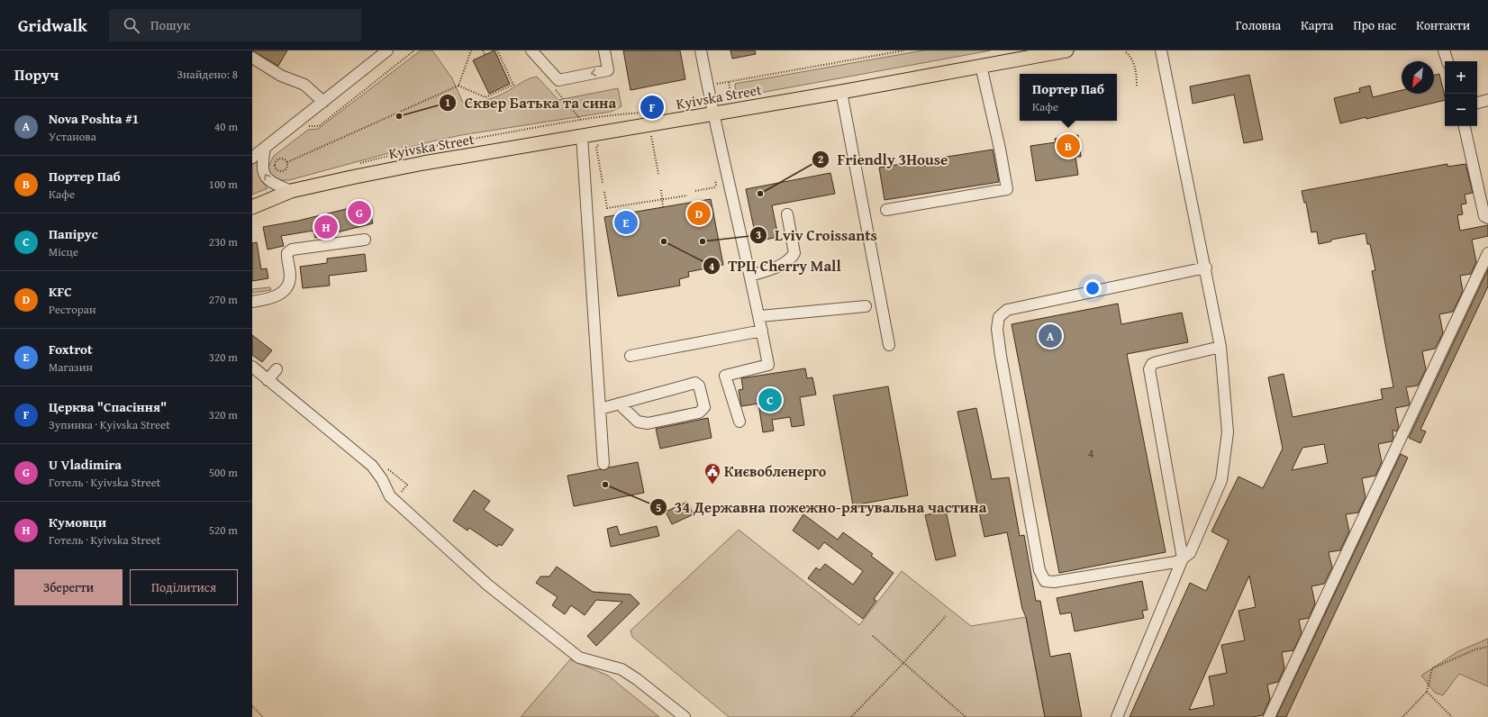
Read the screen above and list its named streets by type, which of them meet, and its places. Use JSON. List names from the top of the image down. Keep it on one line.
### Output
{"streets":{"main road":["Kyivska Street"]},"places":{"other":["Сквер Батька та сина","Friendly 3House","ТРЦ Cherry Mall","Lviv Croissants","34 Державна пожежно-рятувальна частина"],"public building":["Києвобленерго"]},"house_numbers":["4"],"north":"bottom left","page":{"header":"Gridwalk","search":"Пошук","nav":["Головна","Карта","Про нас","Контакти"],"heading":["Поруч","Знайдено: 8"],"map_buttons":["+","−"],"popup":["Портер Паб","Кафе"],"pins":["F","B","G","D","E","H","A","C"],"list":[{"mark":"A","name":"Nova Poshta #1","note":"Установа","value":"40 m"},{"mark":"B","name":"Портер Паб","note":"Кафе","value":"100 m"},{"mark":"C","name":"Папірус","note":"Місце","value":"230 m"},{"mark":"D","name":"KFC","note":"Ресторан","value":"270 m"},{"mark":"E","name":"Foxtrot","note":"Магазин","value":"320 m"},{"mark":"F","name":"Церква \"Спасіння\"","note":"Зупинка · Kyivska Street","value":"320 m"},{"mark":"G","name":"U Vladimira","note":"Готель · Kyivska Street","value":"500 m"},{"mark":"H","name":"Кумовци","note":"Готель · Kyivska Street","value":"520 m"}],"buttons":["Зберегти","Поділитися"]}}
